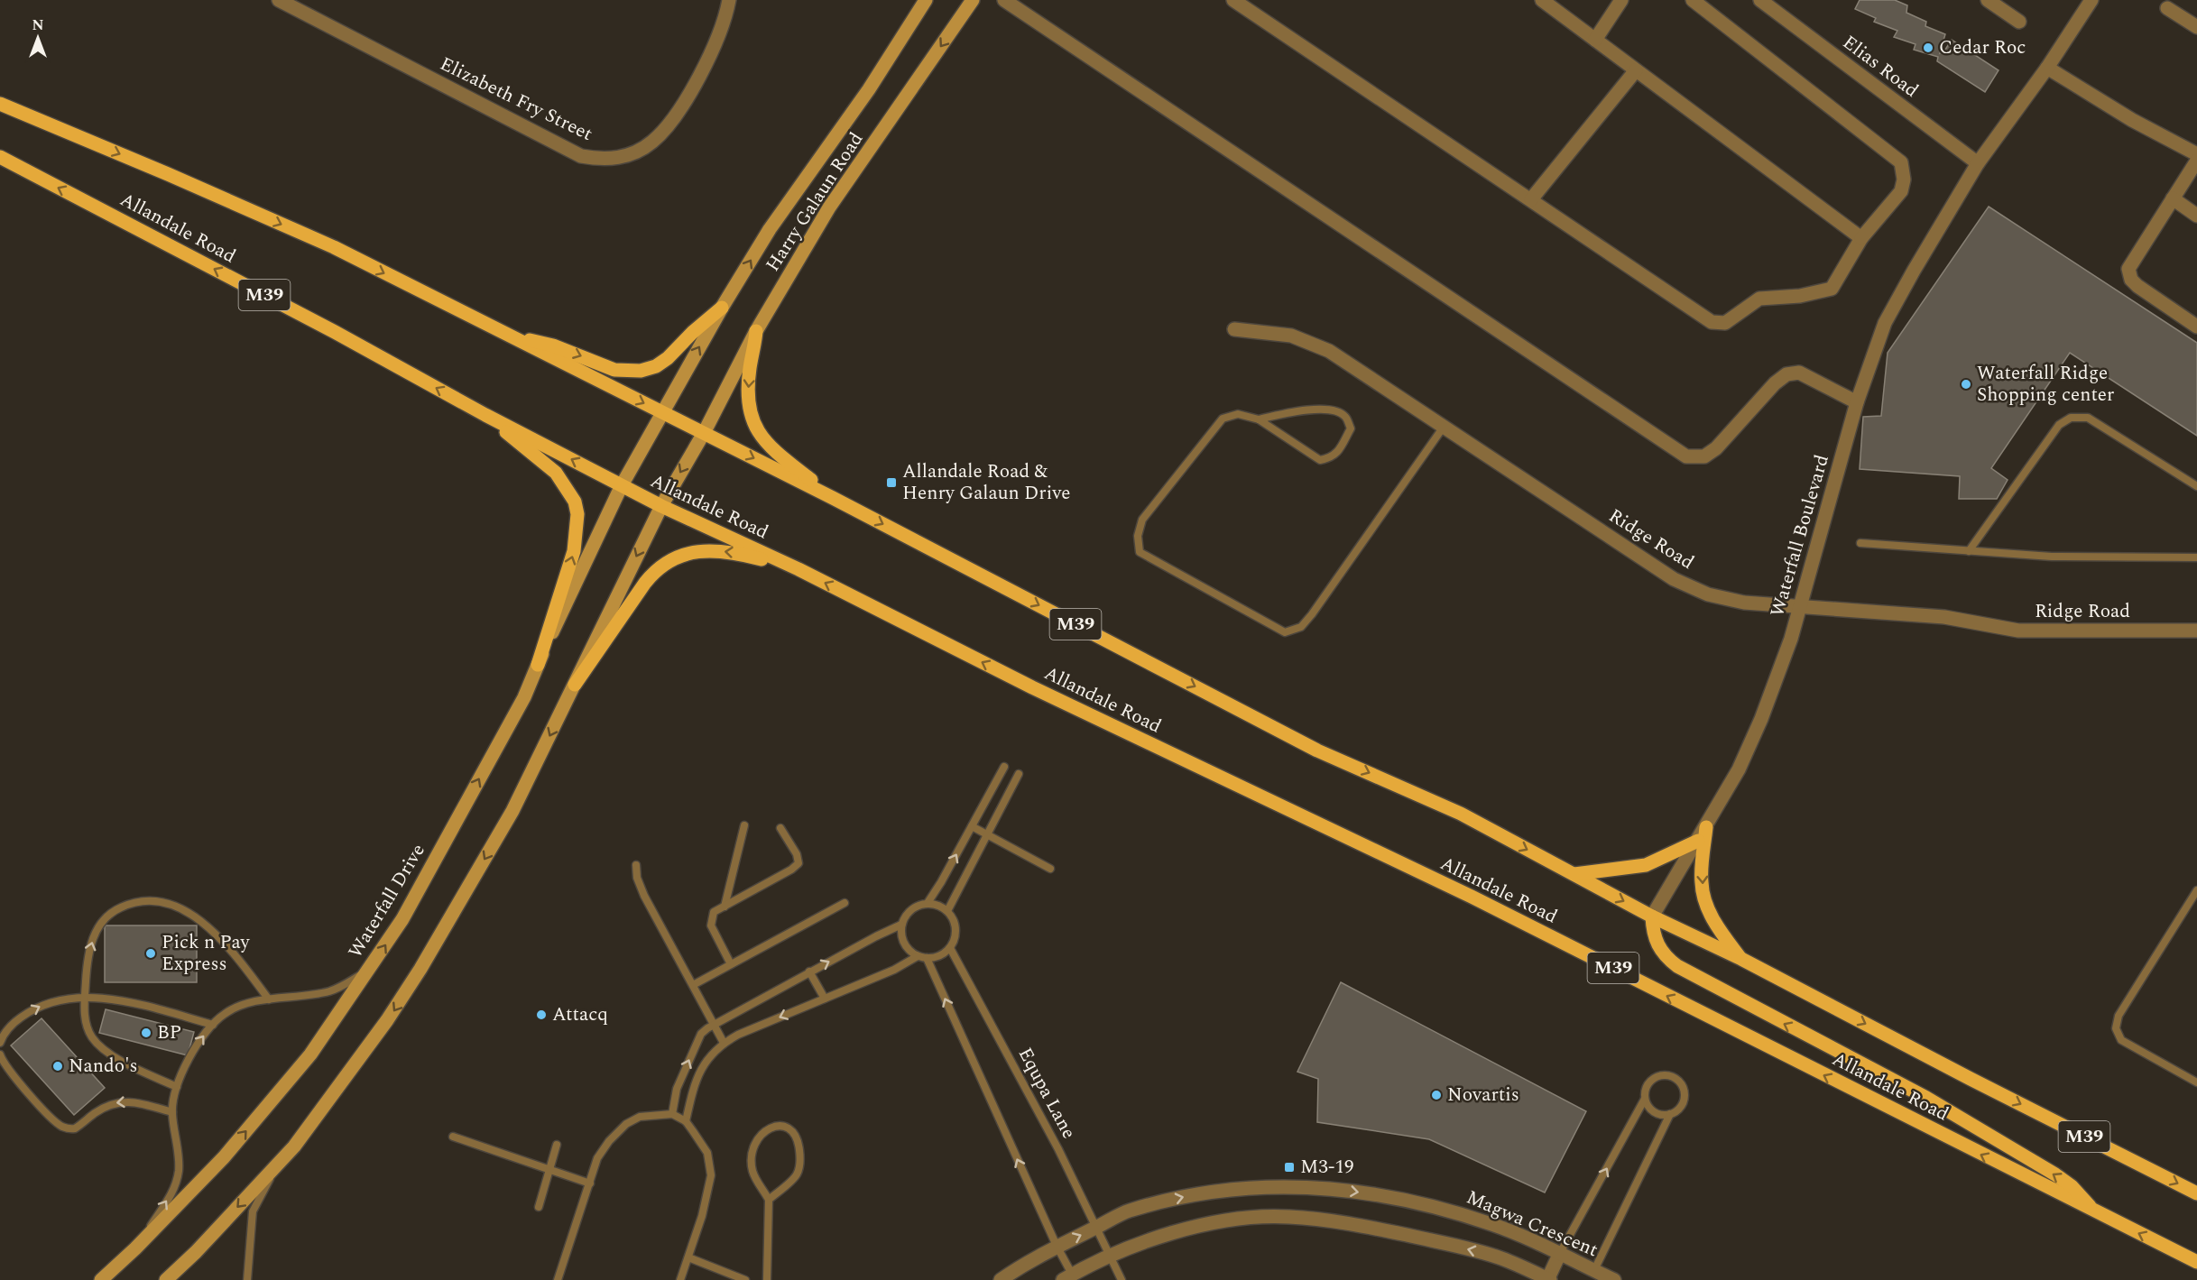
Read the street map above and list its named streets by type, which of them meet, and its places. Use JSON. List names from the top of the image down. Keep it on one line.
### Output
{"streets":{"main road":["Harry Galaun Road","Allandale Road","M39","Waterfall Drive"],"street":["Elias Road","Elizabeth Fry Street","Waterfall Boulevard","Ridge Road","Magwa Crescent"],"lane":["Equpa Lane"]},"crossings":[["Elias Road","Waterfall Boulevard"],["Harry Galaun Road","Allandale Road"],["Harry Galaun Road","M39"],["Harry Galaun Road","Waterfall Drive"],["Allandale Road","Waterfall Drive"],["M39","Waterfall Boulevard"],["Waterfall Boulevard","Ridge Road"],["Equpa Lane","Magwa Crescent"]],"places":{"other":["Cedar Roc","Waterfall Ridge Shopping center","Pick n Pay Express","Attacq","BP","Nando's","Novartis"],"transit":["Allandale Road & Henry Galaun Drive","M3-19"]},"north":"top"}
